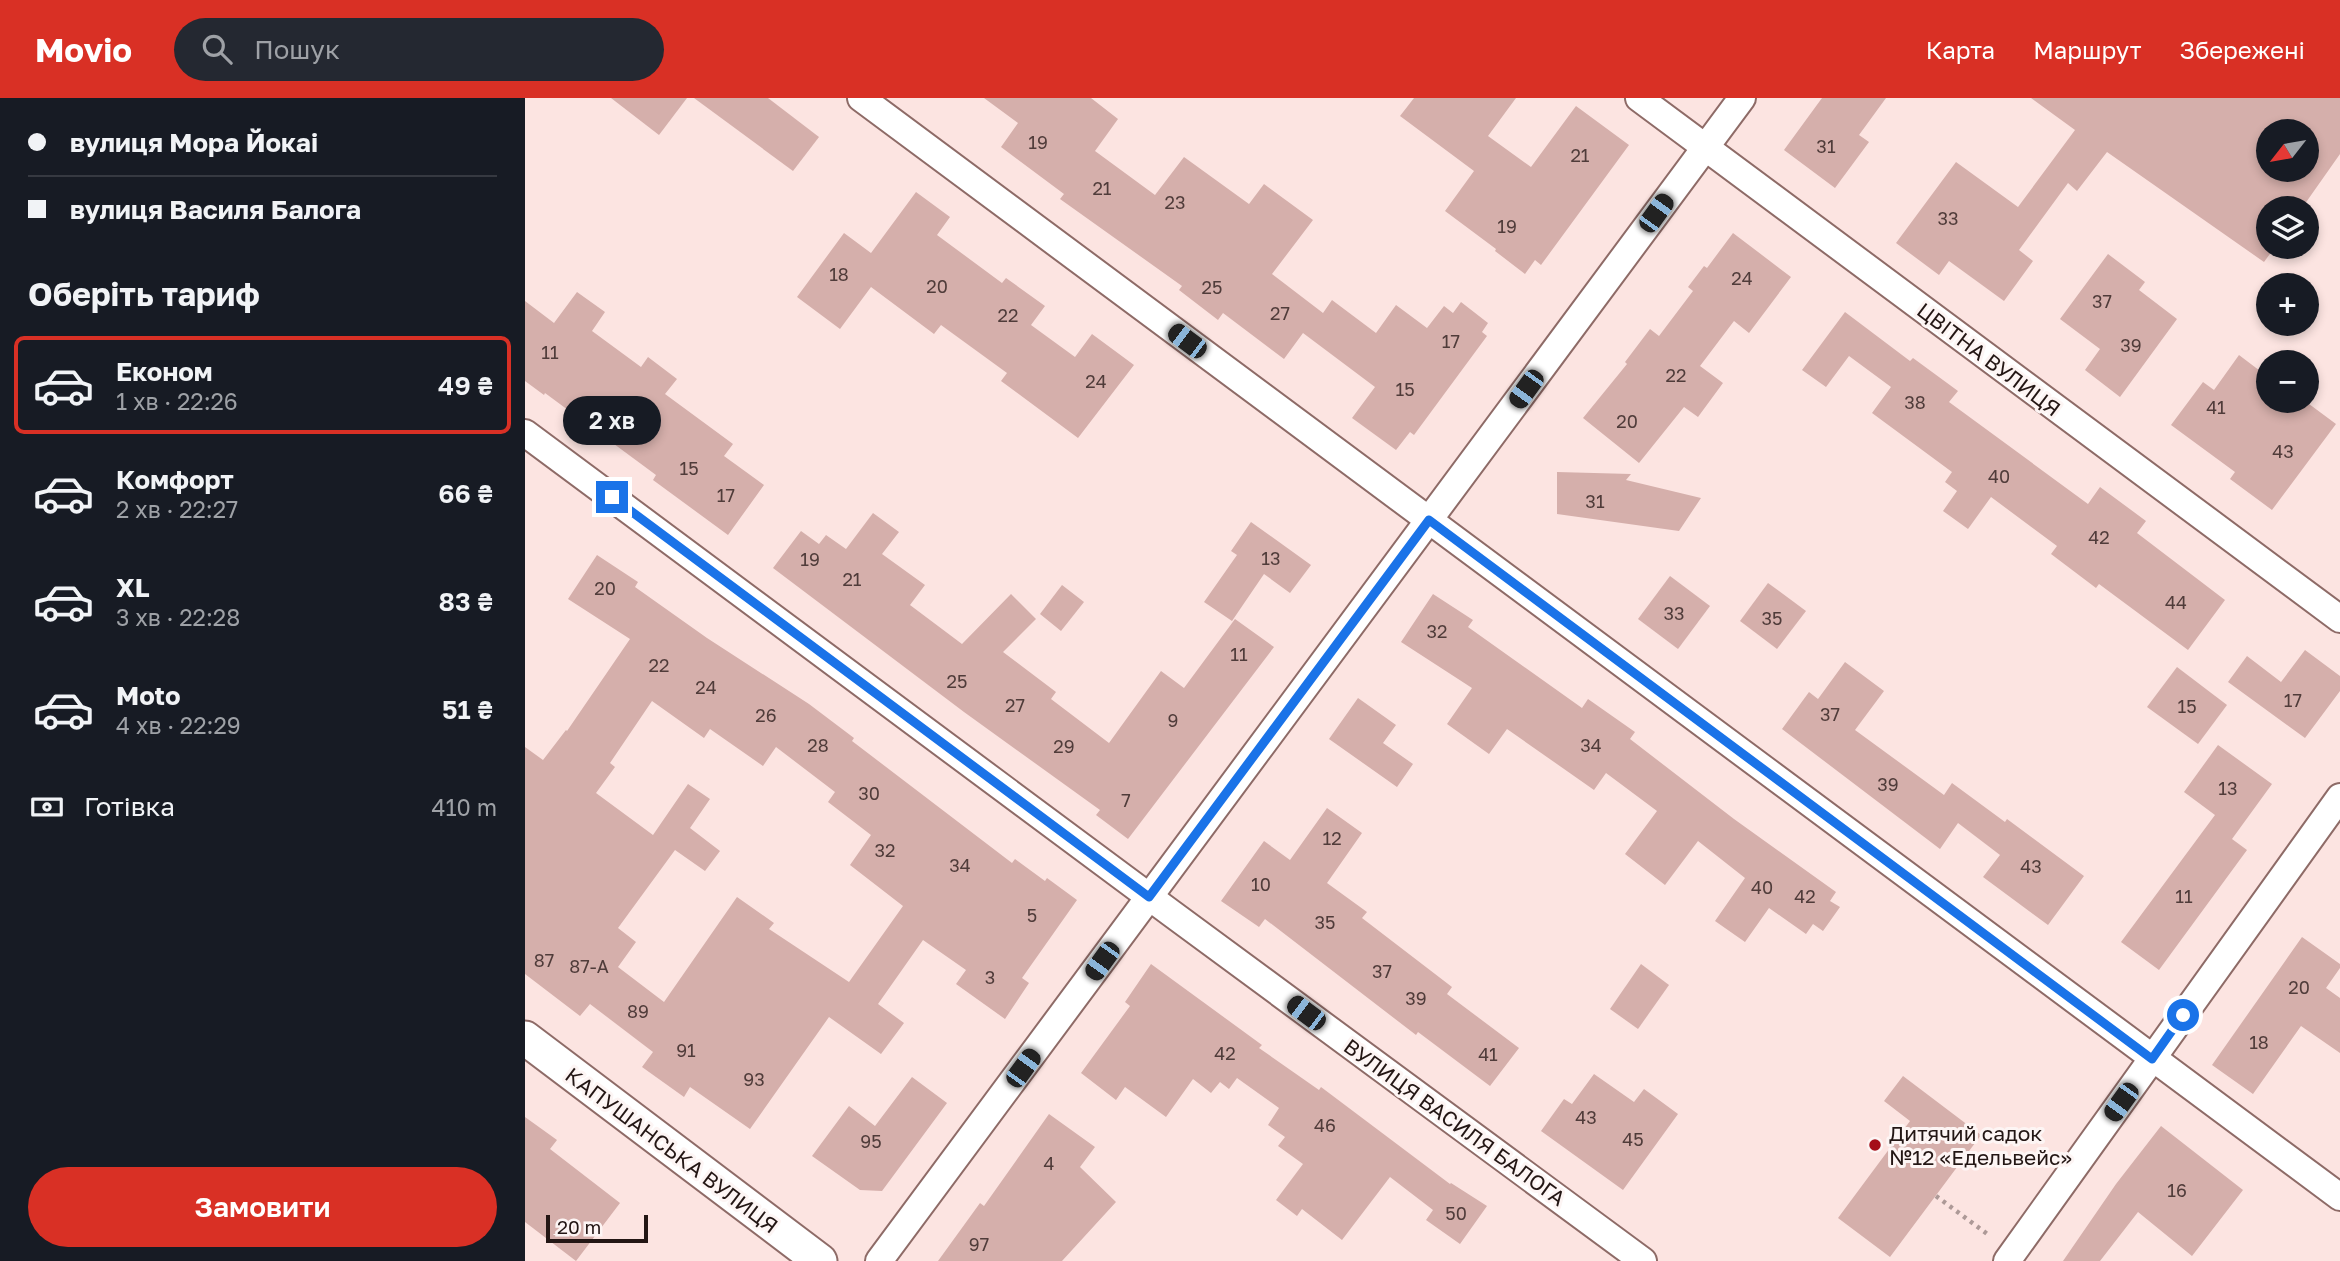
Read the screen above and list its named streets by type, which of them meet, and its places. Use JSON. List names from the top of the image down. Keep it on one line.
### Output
{"streets":{"street":["ЦВІТНА ВУЛИЦЯ","ВУЛИЦЯ ВАСИЛЯ БАЛОГА","КАПУШАНСЬКА ВУЛИЦЯ"]},"places":["Дитячий садок №12 «Едельвейс»"],"house_numbers":["19","31","21","21","23","33","19","18","24","20","25","37","27","22","17","39","11","22","24","15","38","41","20","43","15","40","17","31","42","13","19","21","20","44","33","35","32","11","22","25","24","17","27","15","37","26","9","28","34","29","39","13","30","7","12","32","34","43","10","40","42","11","5","35","87","87-А","37","3","20","39","89","18","91","42","41","93","43","46","45","95","4","16","50","97"],"scale_bar":"20 m","north":"bottom left","page":{"header":"Movio","search":"Пошук","nav":["Карта","Маршрут","Збережені"],"banner":["вулиця Мора Йокаі","вулиця Василя Балога"],"map_buttons":["+","−"],"heading":"Оберіть тариф","list":[{"name":"Економ","note":"1 хв · 22:26","value":"49 ₴"},{"name":"Комфорт","note":"2 хв · 22:27","value":"66 ₴"},{"name":"XL","note":"3 хв · 22:28","value":"83 ₴"},{"name":"Moto","note":"4 хв · 22:29","value":"51 ₴"}],"bubble":"2 хв","pay":["Готівка","410 m"],"buttons":"Замовити","scale":"20 m"}}
